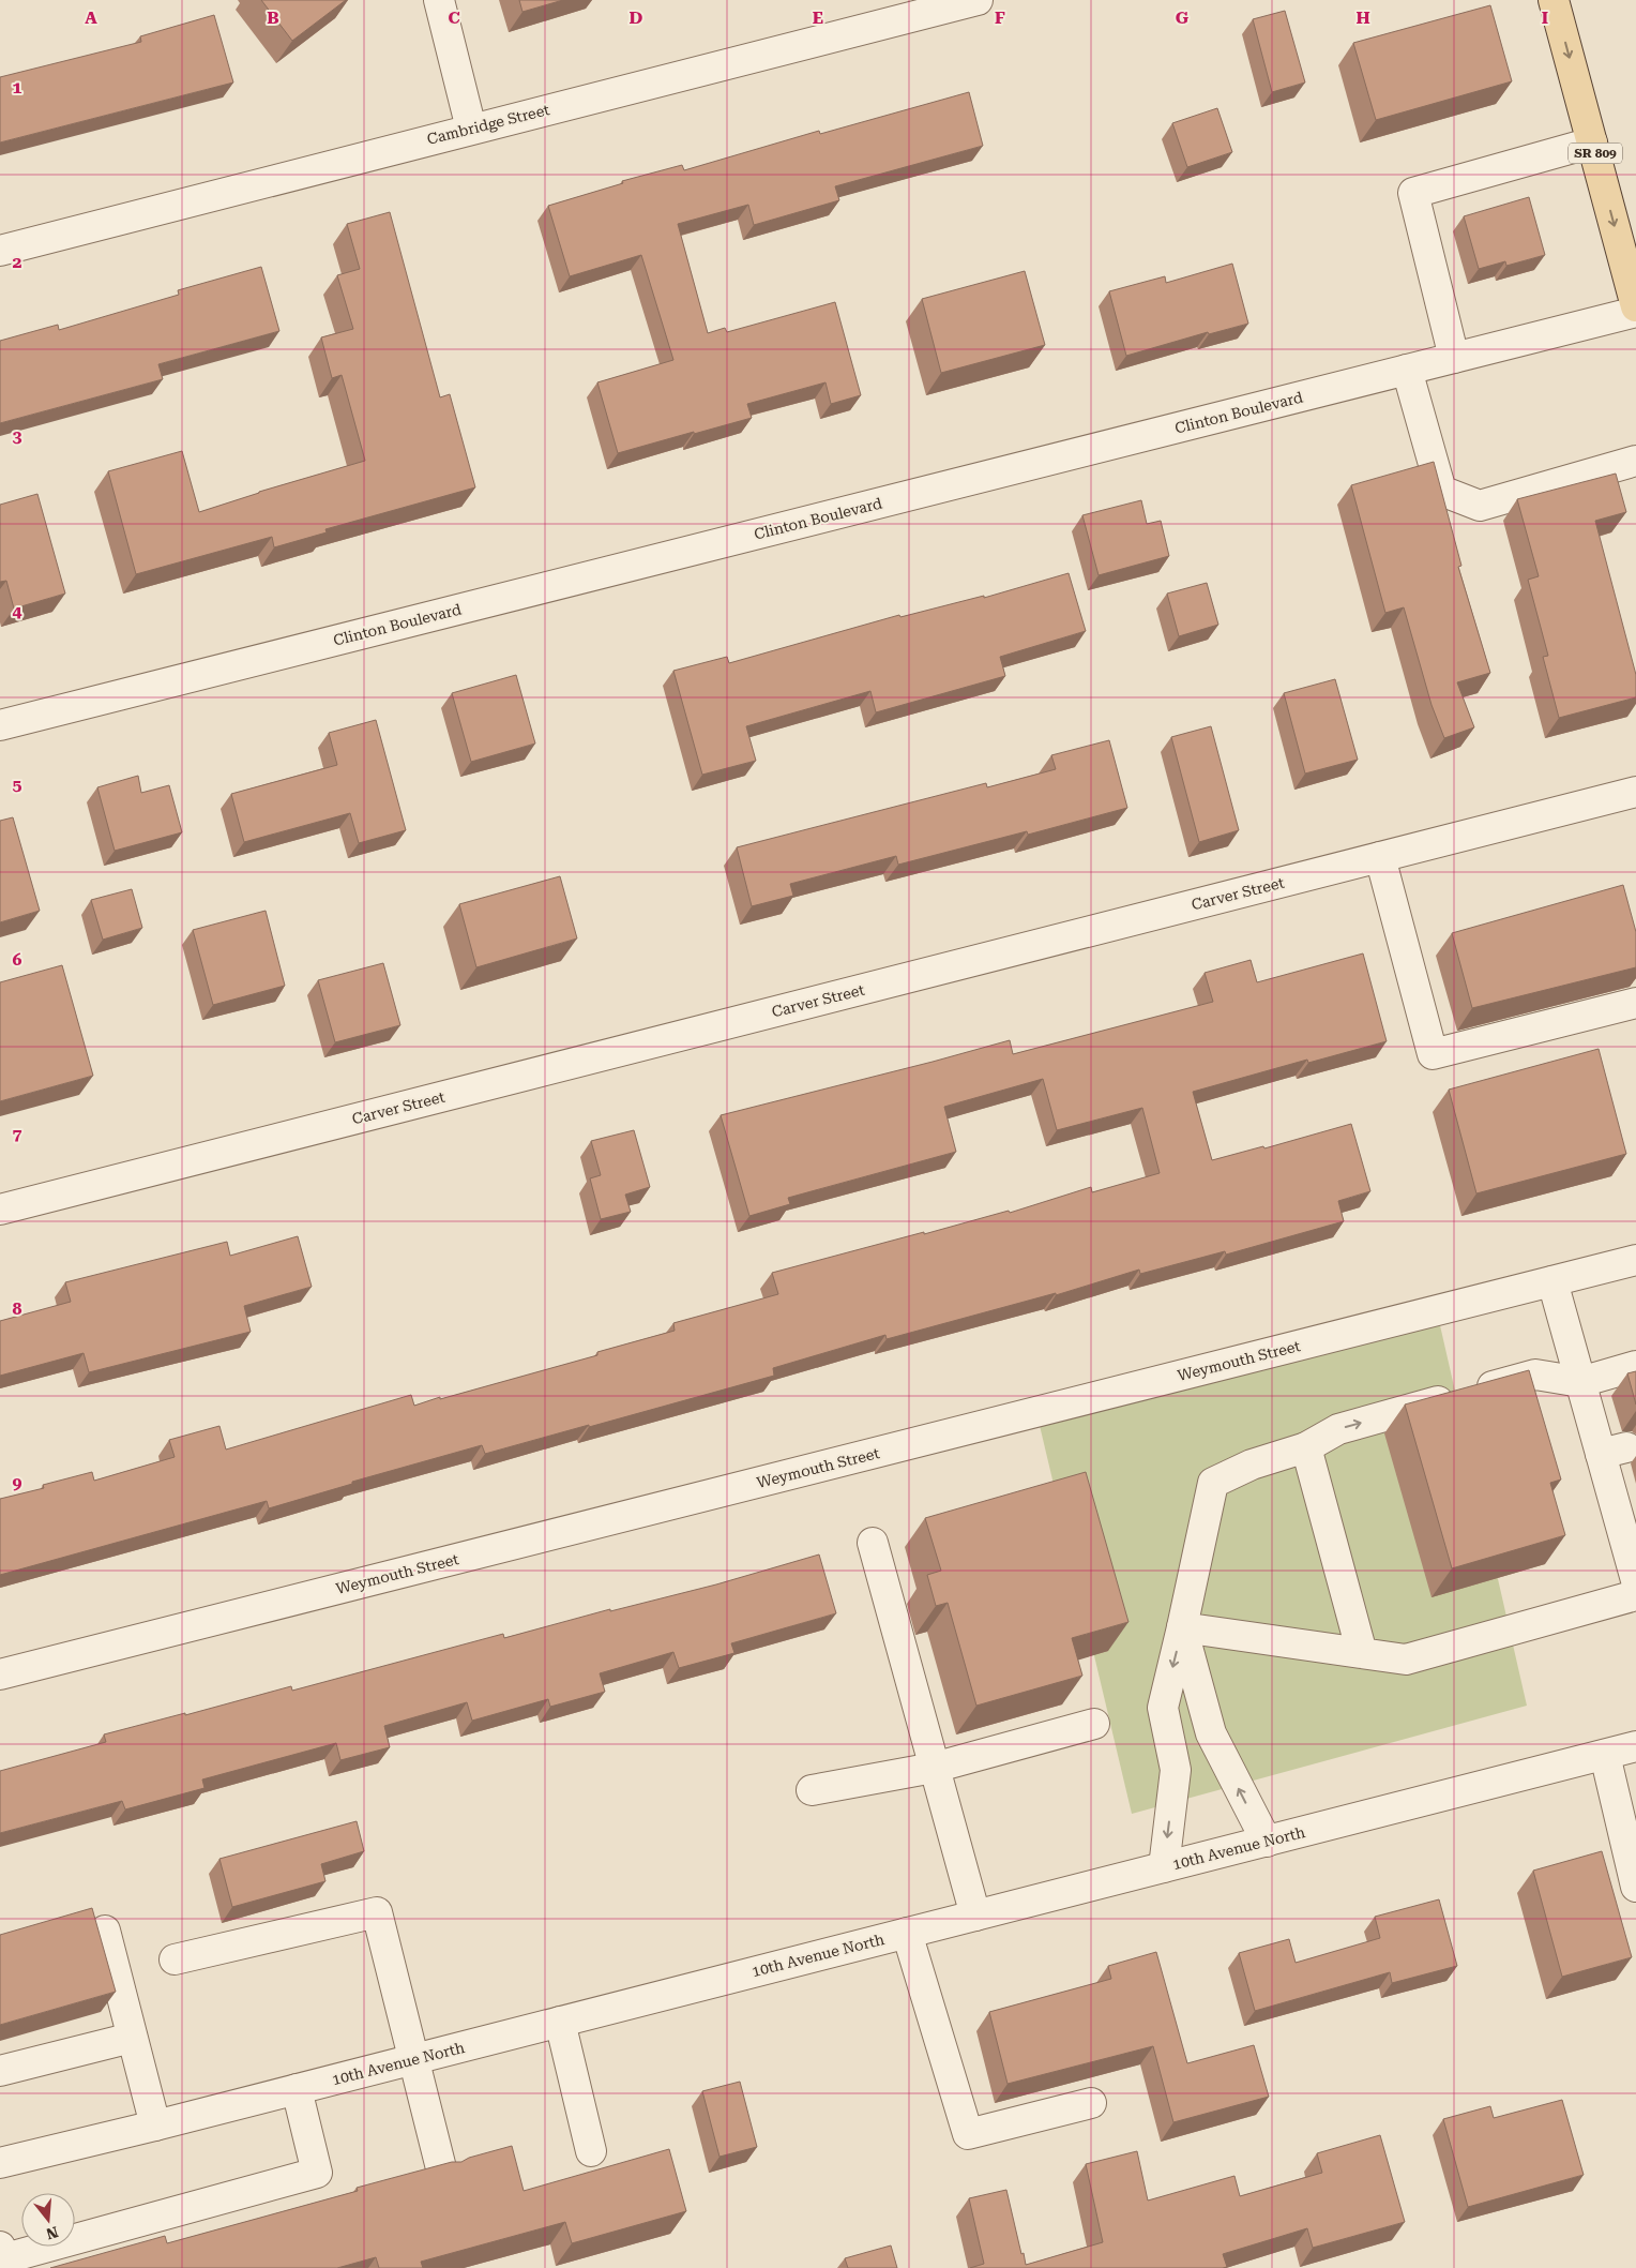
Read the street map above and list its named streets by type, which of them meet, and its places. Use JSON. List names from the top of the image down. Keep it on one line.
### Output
{"streets":{"main road":["SR 809"],"street":["Cambridge Street","Clinton Boulevard","Carver Street","Weymouth Street","10th Avenue North"]},"north":"bottom","grid":{"columns":["A","B","C","D","E","F","G","H","I"],"rows":["1","2","3","4","5","6","7","8","9"]}}
